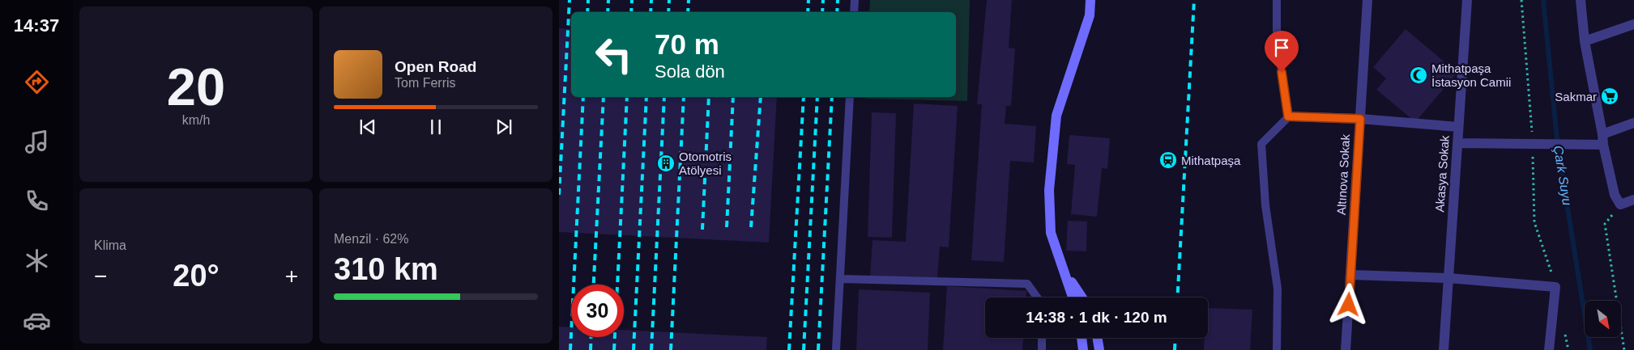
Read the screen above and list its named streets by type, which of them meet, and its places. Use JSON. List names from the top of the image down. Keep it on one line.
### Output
{"streets":{"street":["Akasya Sokak","Altınova Sokak"]},"water":["Çark Suyu"],"places":{"mosque":["Mithatpaşa İstasyon Camii"],"supermarket":["Sakmar"],"station":["Mithatpaşa"],"building":["Otomotris Atölyesi"]},"north":"bottom right","page":{"tabs":"14:37","tile":[["20","km/h"],"Klima",["Menzil · 62%","310 km"]],"turn":["70 m","Sola dön"],"song":["Open Road","Tom Ferris"],"heat":["−","20°","+"],"limit":"30","trip":"14:38 · 1 dk · 120 m"}}
